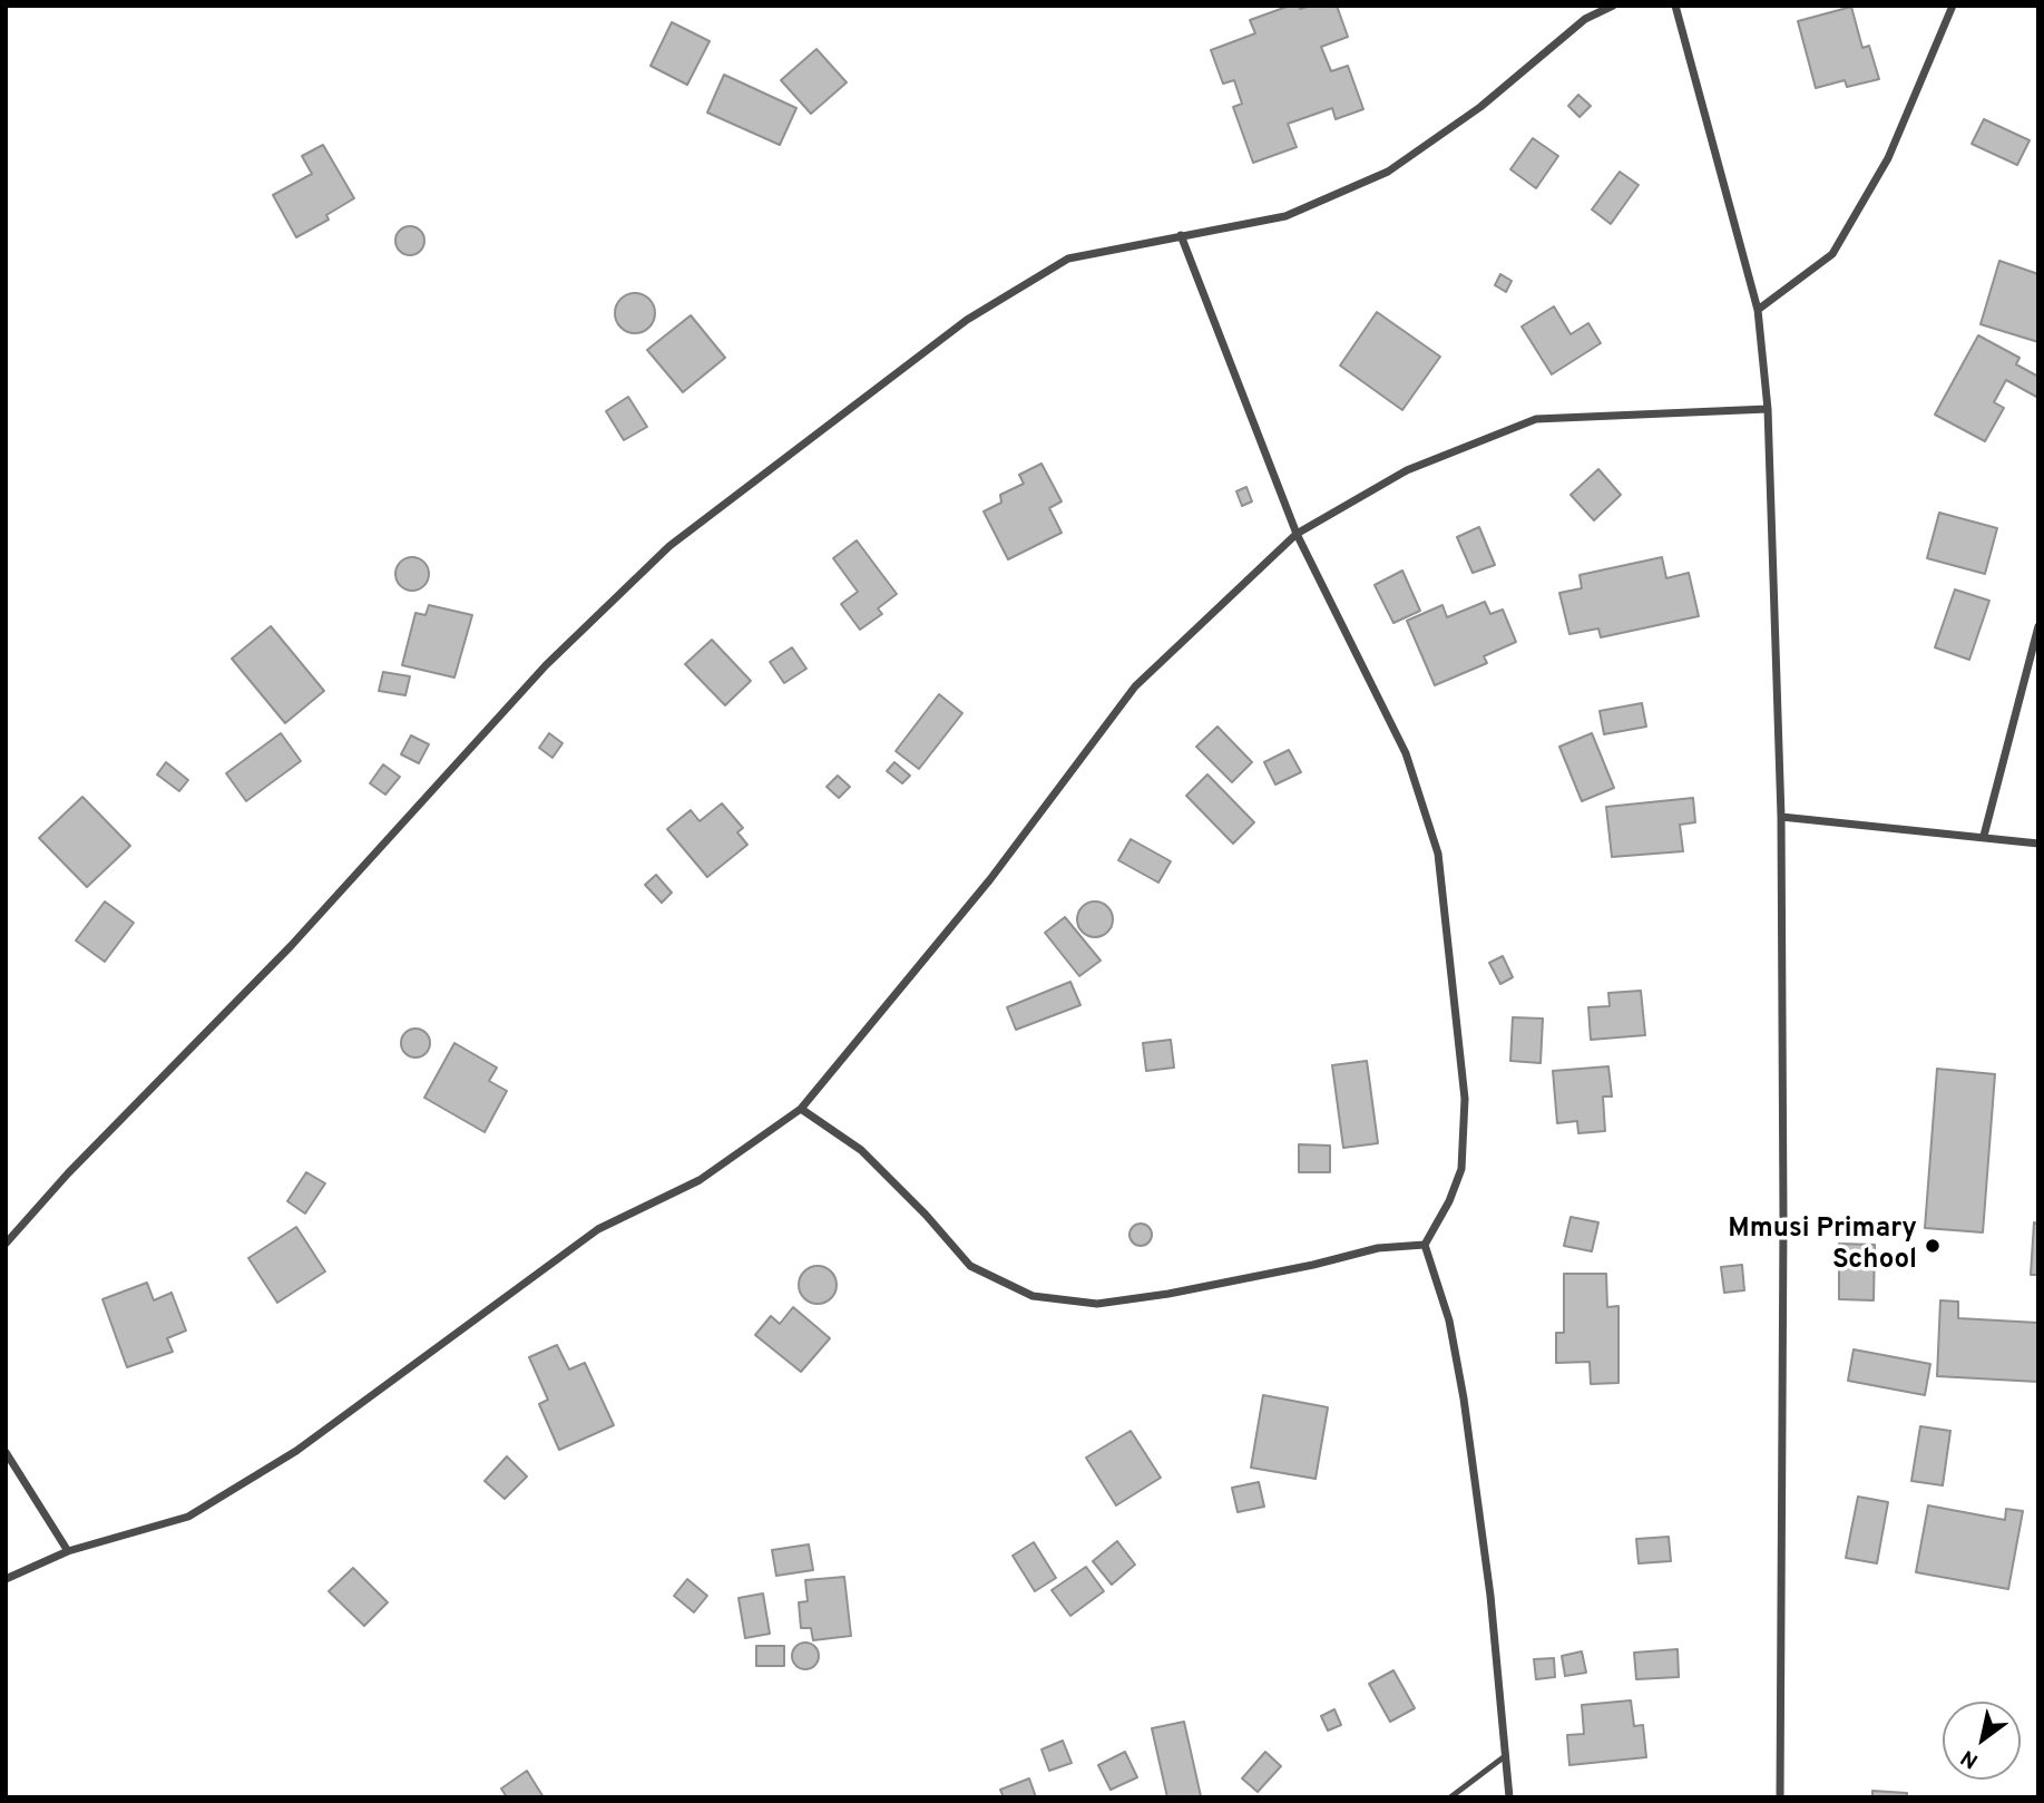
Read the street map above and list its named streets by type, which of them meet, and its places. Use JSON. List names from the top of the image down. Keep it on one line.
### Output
{"places":["Mmusi Primary School"],"north":"bottom left"}
